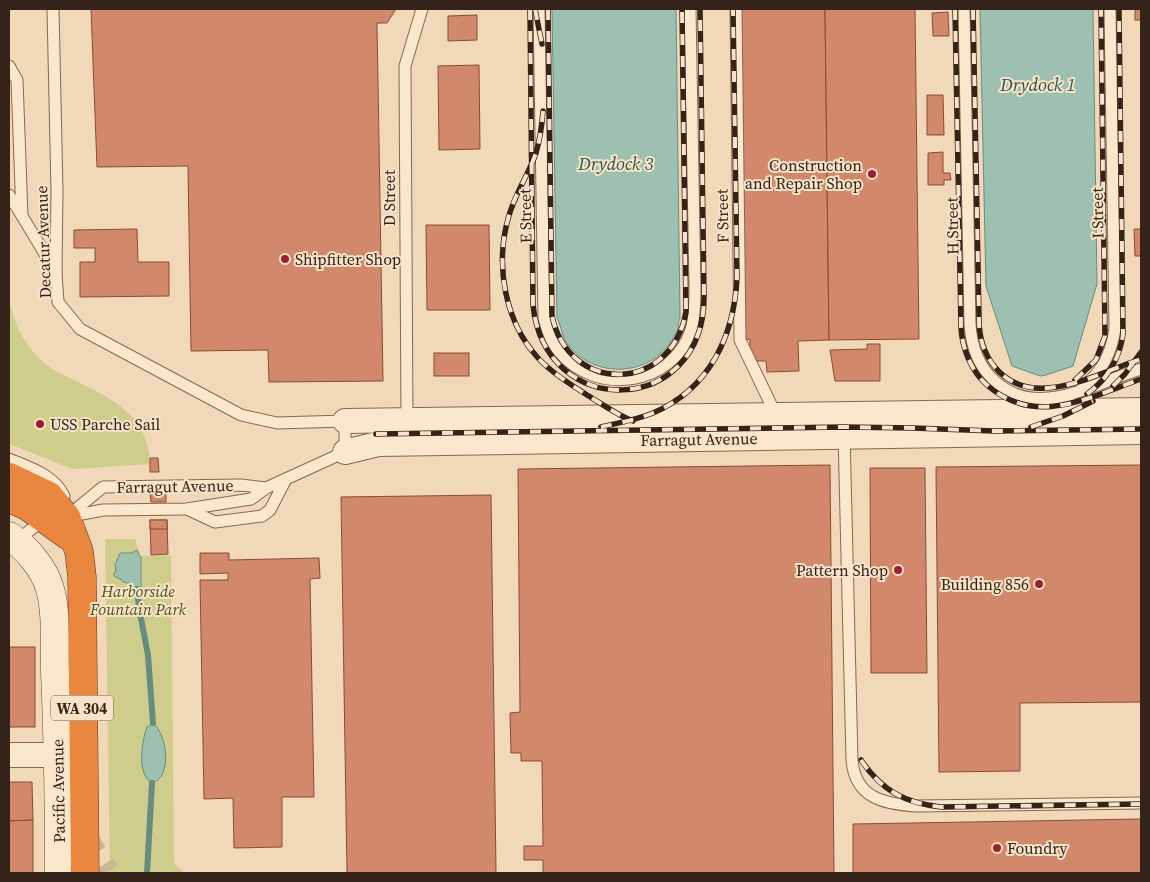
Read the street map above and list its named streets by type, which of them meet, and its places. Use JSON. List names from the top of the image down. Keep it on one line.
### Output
{"streets":{"highway":["WA 304","Pacific Avenue"],"street":["Farragut Avenue"],"lane":["D Street","I Street","E Street","F Street","H Street","Decatur Avenue"]},"crossings":[["D Street","Farragut Avenue"],["I Street","H Street"],["F Street","Farragut Avenue"],["Decatur Avenue","Farragut Avenue"],["Farragut Avenue","Pacific Avenue"]],"water":["Drydock 1","Drydock 3"],"parks":["Harborside Fountain Park"],"places":["Construction and Repair Shop","Shipfitter Shop","USS Parche Sail","Pattern Shop","Building 856","Foundry"]}
